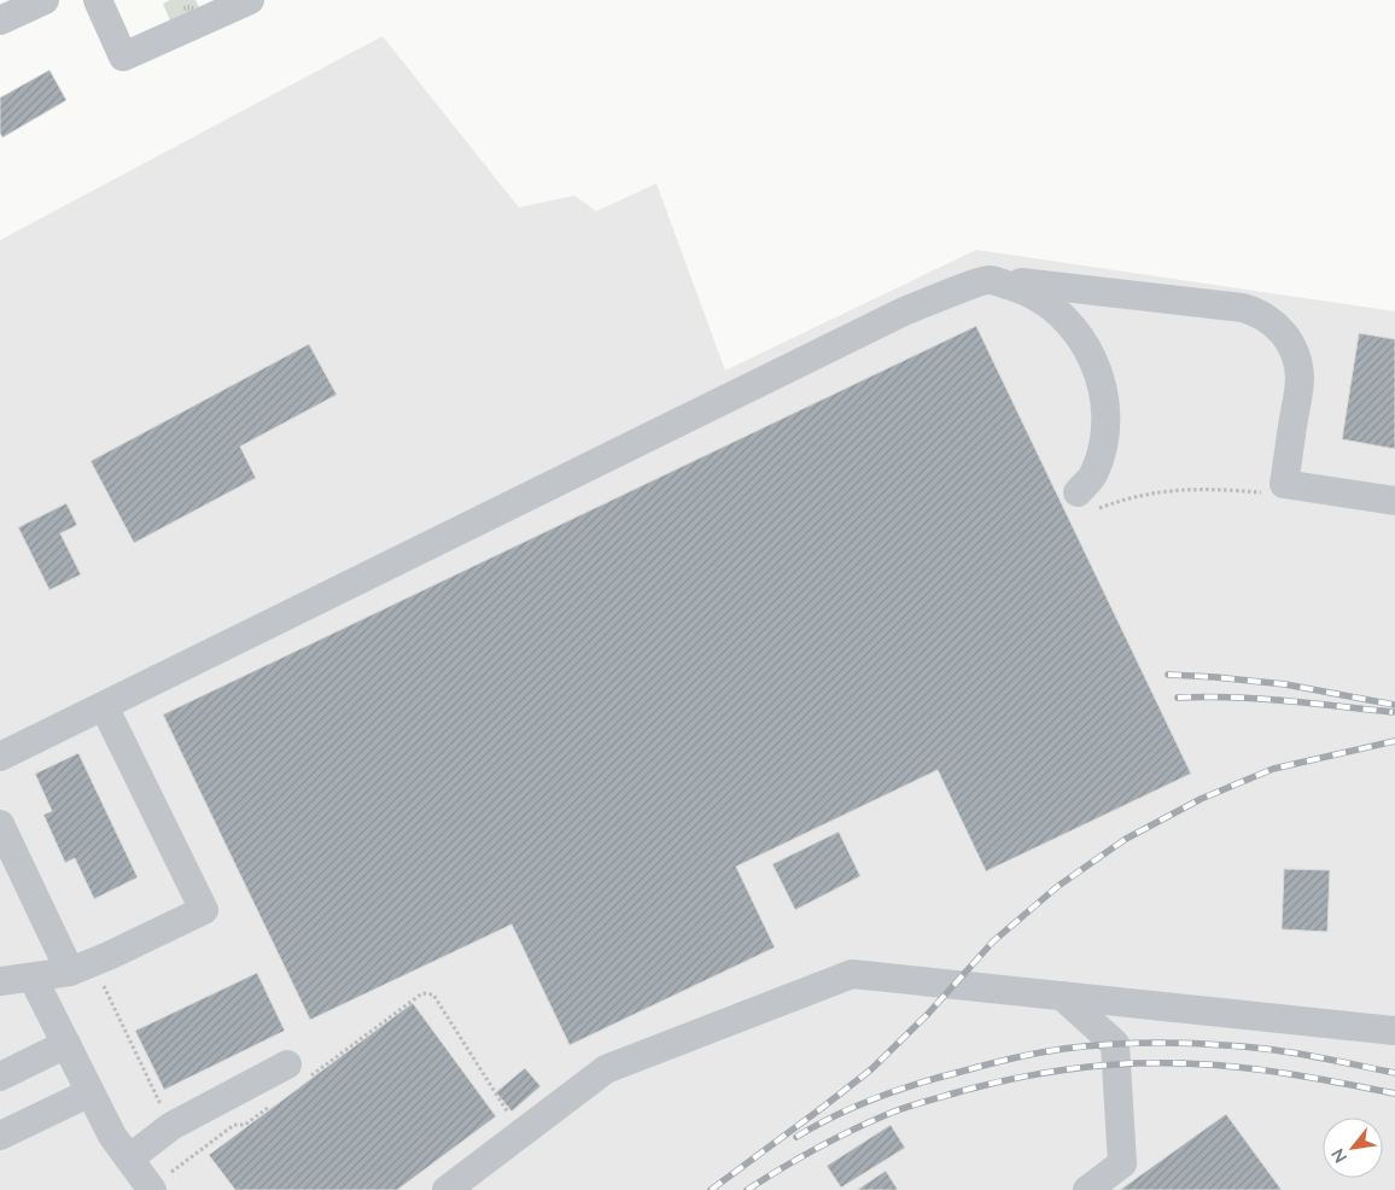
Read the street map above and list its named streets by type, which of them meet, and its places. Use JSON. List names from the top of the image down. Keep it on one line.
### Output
{"north":"bottom left"}
